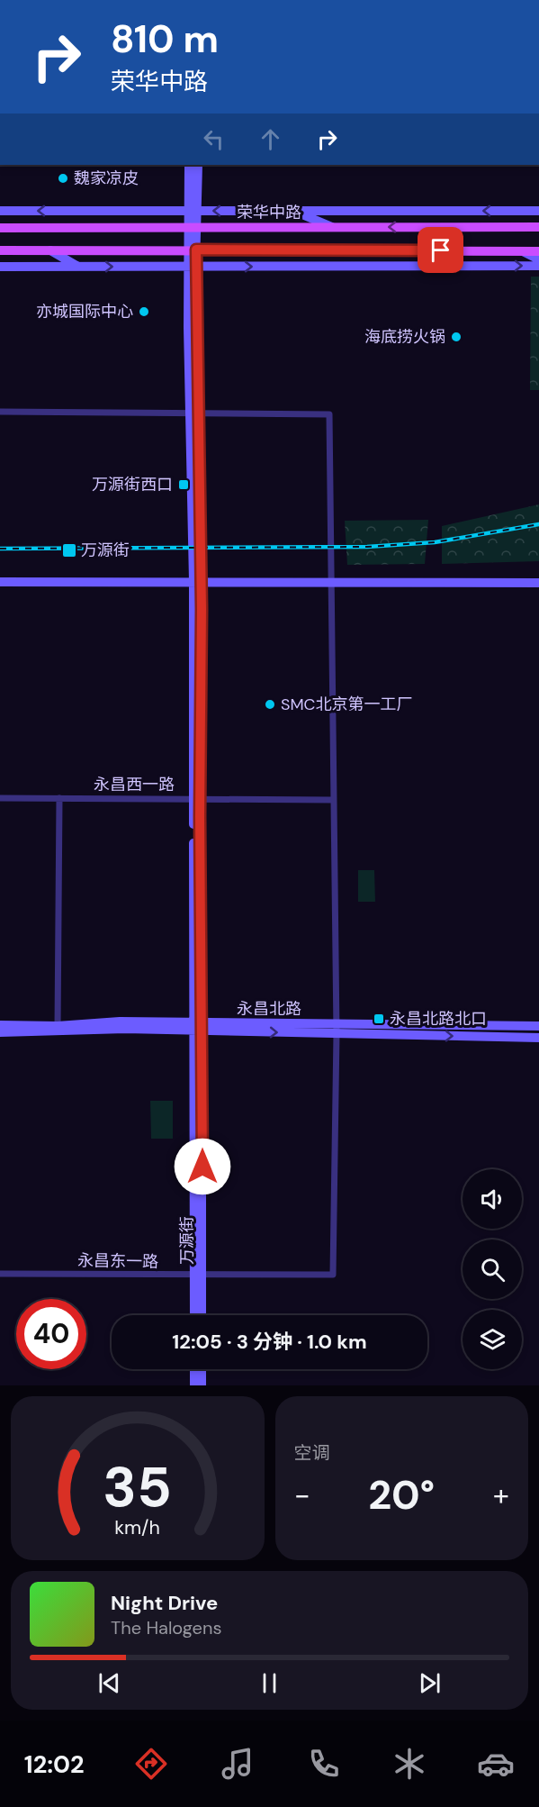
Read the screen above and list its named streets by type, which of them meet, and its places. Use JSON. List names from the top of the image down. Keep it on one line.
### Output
{"streets":{"main road":["荣华中路"],"street":["永昌西一路","永昌北路","万源街","永昌东一路"]},"crossings":[["荣华中路","万源街"],["永昌西一路","万源街"],["永昌北路","万源街"],["永昌北路","永昌东一路"],["万源街","永昌东一路"]],"places":{"other":["魏家凉皮","亦城国际中心","海底捞火锅","SMC北京第一工厂"],"transit":["万源街西口","万源街","永昌北路北口"]},"page":{"turn":["810 m","荣华中路"],"limit":"40","trip":"12:05 · 3 分钟 · 1.0 km","tile":"空调","heat":["−","20°","+"],"song":["Night Drive","The Halogens"],"tabs":"12:02","gauge":["35","km/h"]}}
